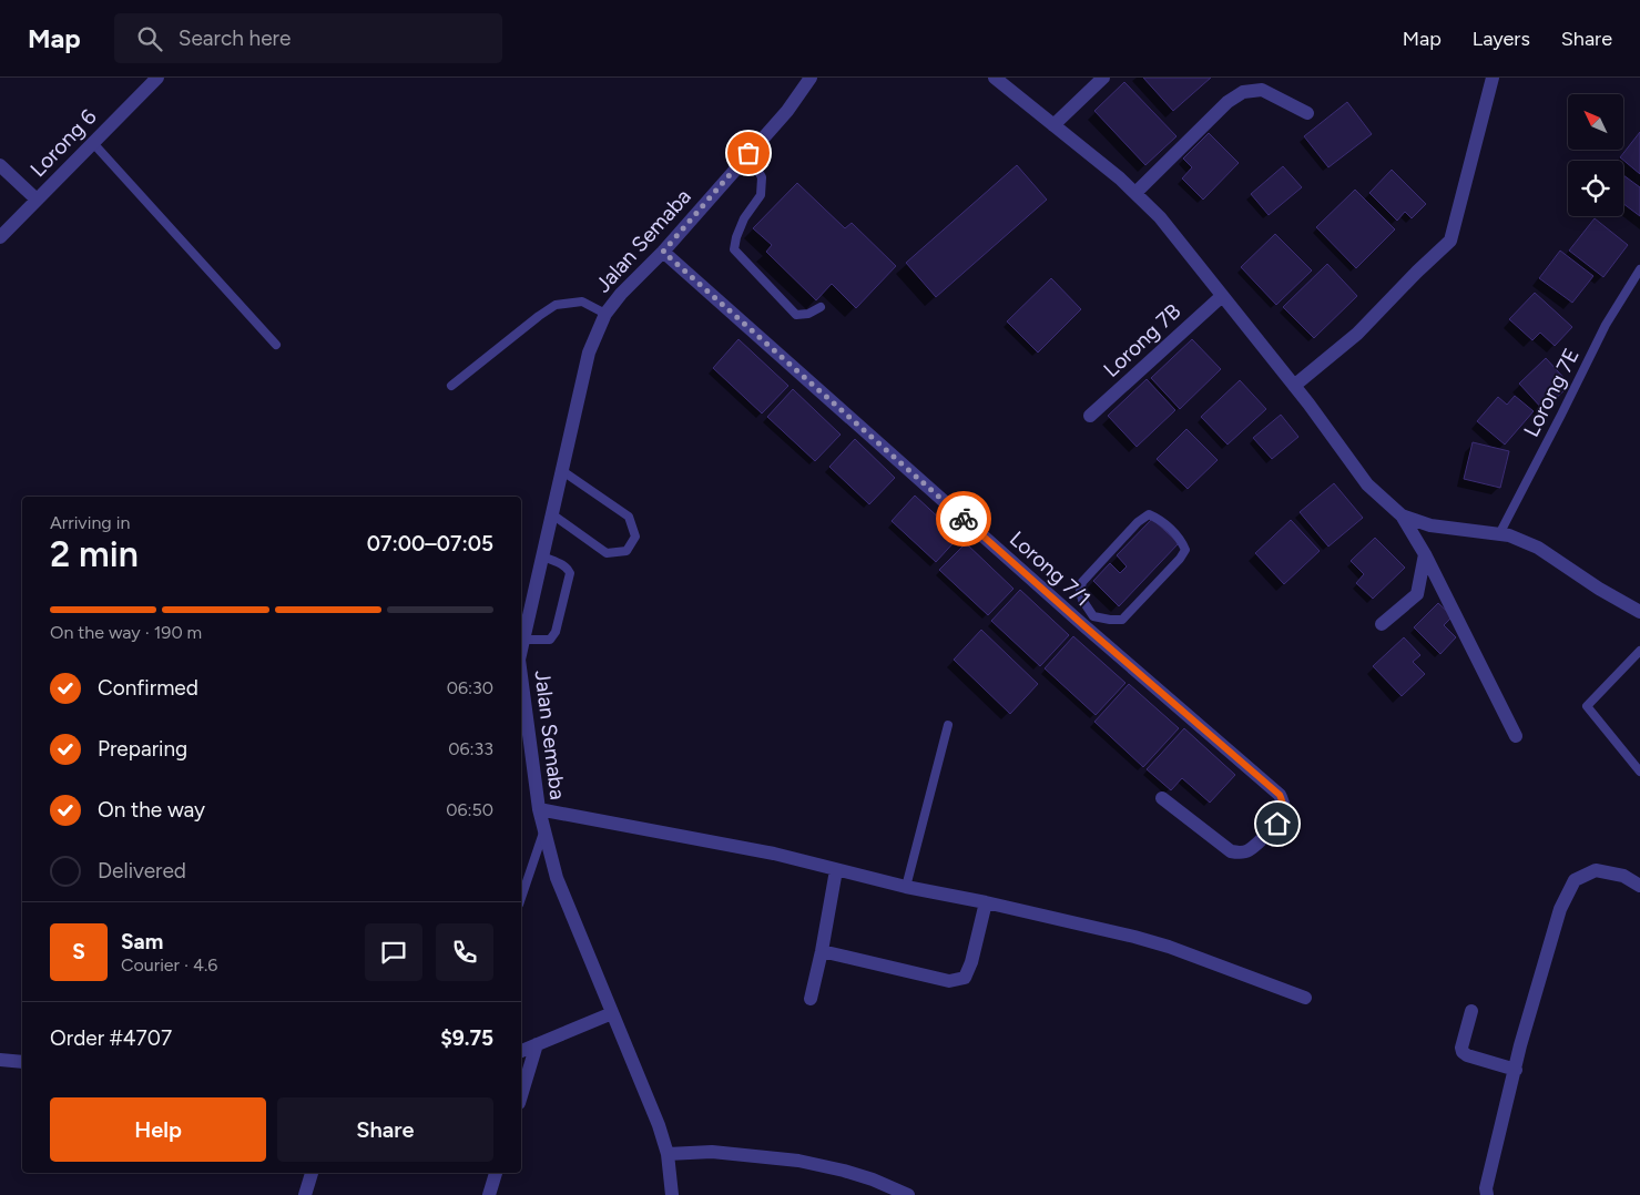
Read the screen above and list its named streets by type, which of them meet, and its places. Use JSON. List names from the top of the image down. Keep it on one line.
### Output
{"streets":{"street":["Lorong 6","Jalan Semaba","Lorong 7B","Lorong 7/1"],"lane":["Lorong 7E"]},"crossings":[["Jalan Semaba","Lorong 7/1"]],"north":"top left","page":{"header":"Map","search":"Search here","nav":["Map","Layers","Share"],"heading":["2 min","Arriving in","07:00–07:05"],"panel":["Sam","Courier · 4.6","Order #4707","$9.75"],"bar":"On the way · 190 m","list":[["Confirmed","06:30"],["Preparing","06:33"],["On the way","06:50"],"Delivered"],"round":"S","buttons":["Help","Share"]}}
